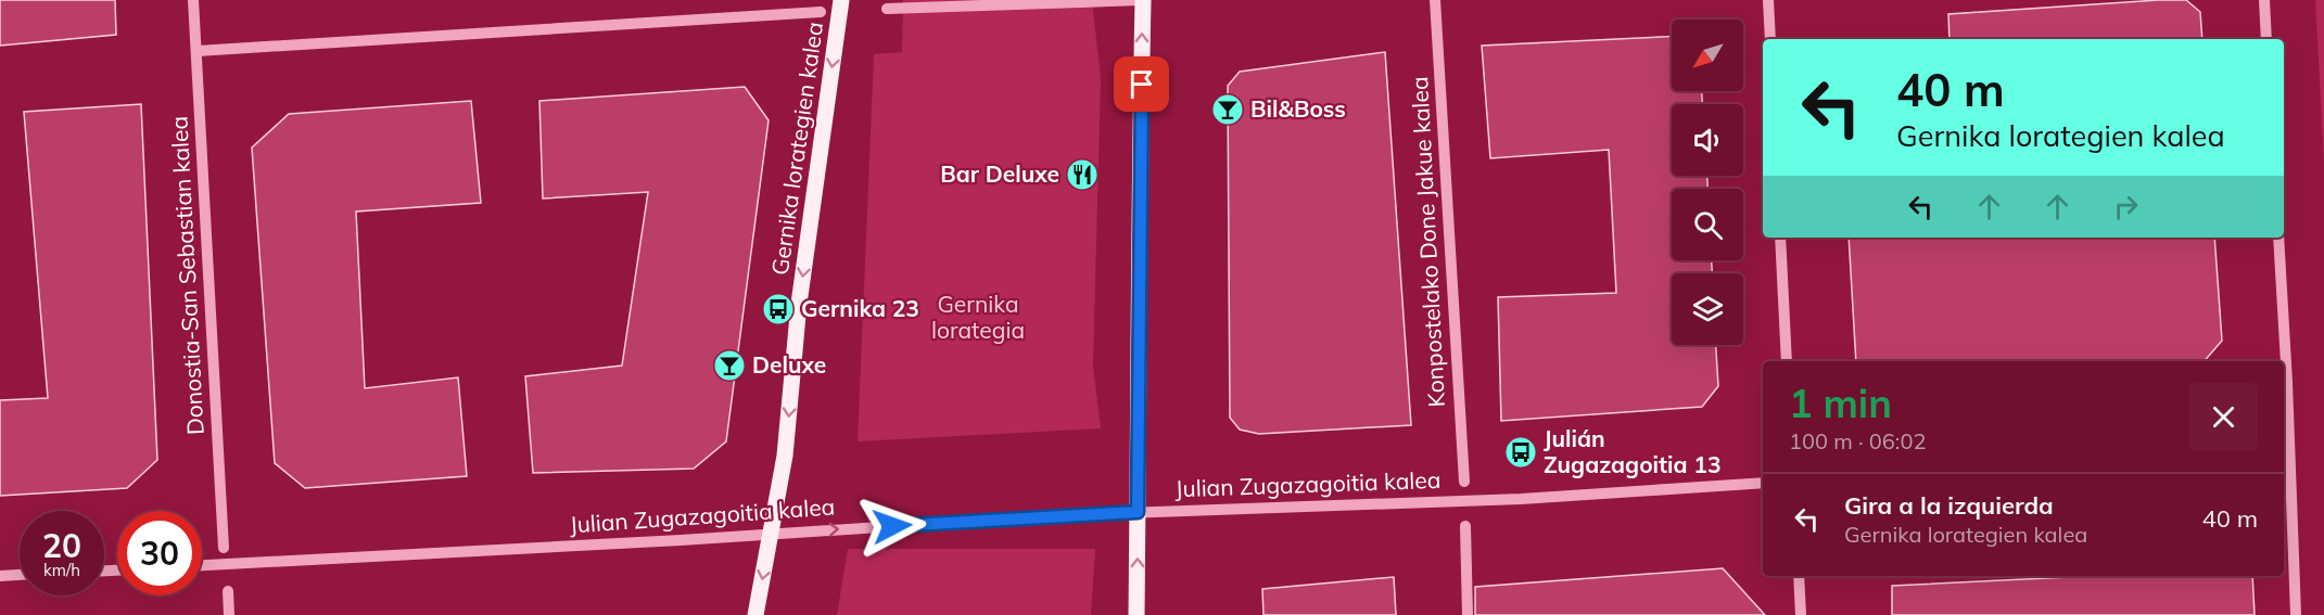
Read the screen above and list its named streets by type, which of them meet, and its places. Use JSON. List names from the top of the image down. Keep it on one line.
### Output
{"streets":{"main road":["Gernika lorategien kalea"],"street":["Konpostelako Done Jakue kalea","Donostia-San Sebastian kalea","Julian Zugazagoitia kalea"]},"crossings":[["Gernika lorategien kalea","Julian Zugazagoitia kalea"]],"one_way":["Gernika lorategien kalea"],"parks":["Gernika lorategia"],"places":{"bar":["Bil&Boss","Deluxe"],"restaurant":["Bar Deluxe"],"bus stop":["Gernika 23","Julián Zugazagoitia 13"]},"north":"bottom left","page":{"turn":["40 m","Gernika lorategien kalea"],"heading":["1 min","100 m · 06:02"],"list":[{"name":"Gira a la izquierda","note":"Gernika lorategien kalea","value":"40 m"}],"speed":"20 km/h","limit":"30"}}
